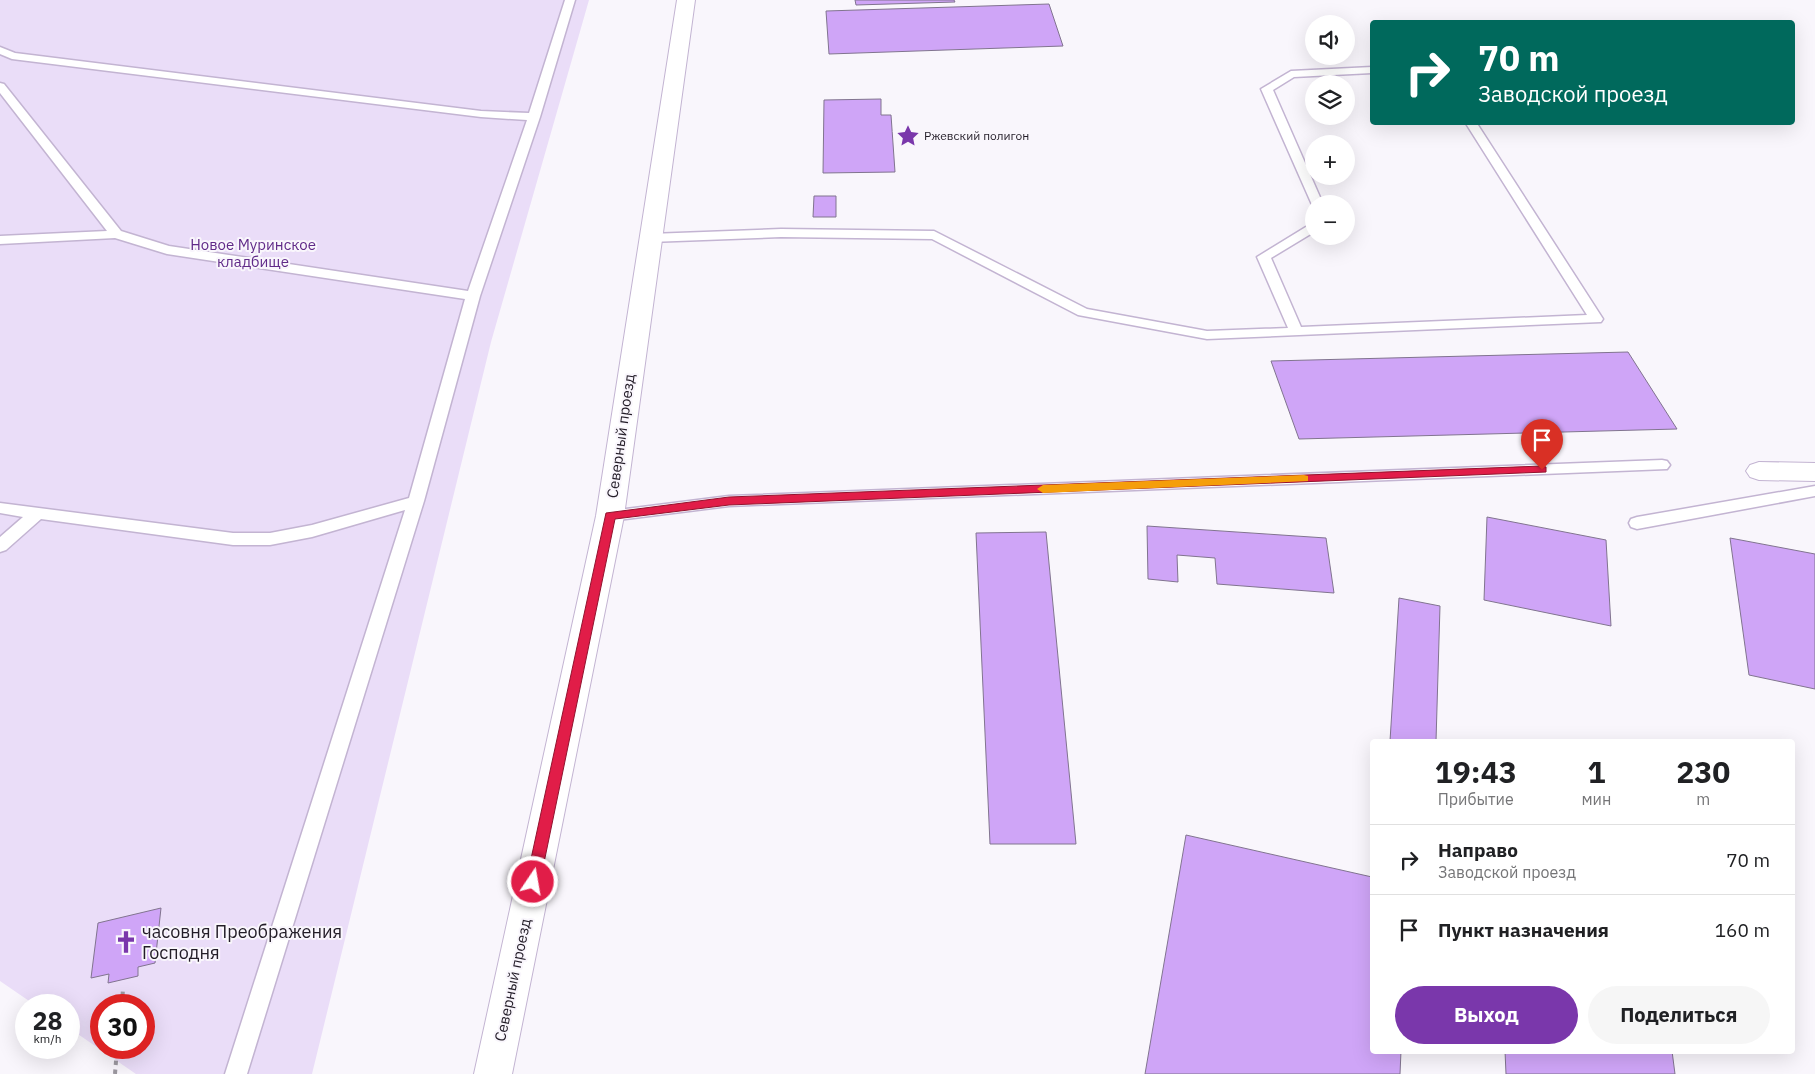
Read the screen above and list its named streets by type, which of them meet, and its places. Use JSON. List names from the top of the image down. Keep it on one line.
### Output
{"streets":{"street":["Северный проезд"]},"parks":["Новое Муринское кладбище"],"places":{"place":["Ржевский полигон"],"church":["часовня Преображения Господня"]},"page":{"map_buttons":["+","−"],"turn":["70 m","Заводской проезд"],"eta":["19:43","Прибытие","1","мин","230","m"],"list":[{"name":"Направо","note":"Заводской проезд","value":"70 m"},{"name":"Пункт назначения","value":"160 m"}],"buttons":["Выход","Поделиться"],"speed":"28 km/h","limit":"30"}}
